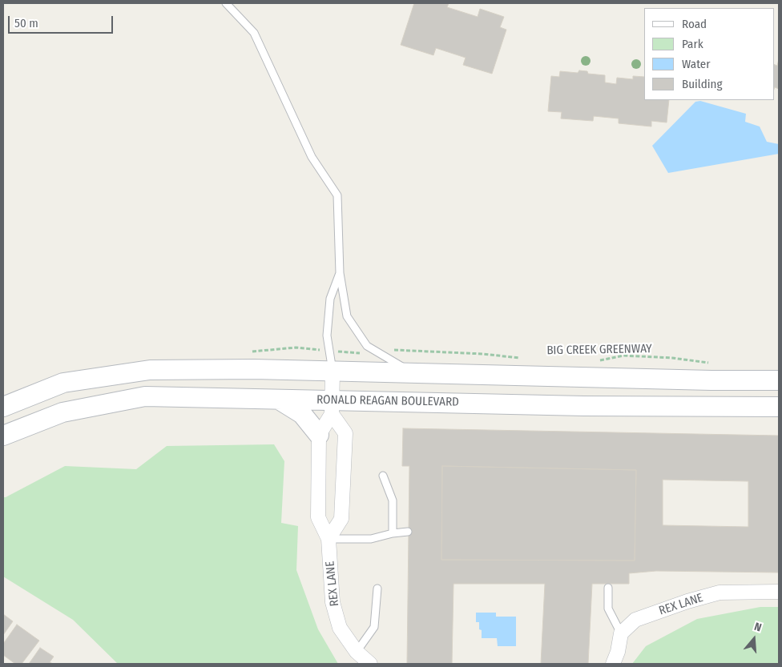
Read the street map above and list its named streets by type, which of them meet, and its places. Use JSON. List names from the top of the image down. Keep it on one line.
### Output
{"streets":{"main road":["RONALD REAGAN BOULEVARD"],"street":["REX LANE"],"path":["BIG CREEK GREENWAY"]},"legend":["Road","Park","Water","Building"],"scale_bar":"50 m","north":"top"}
